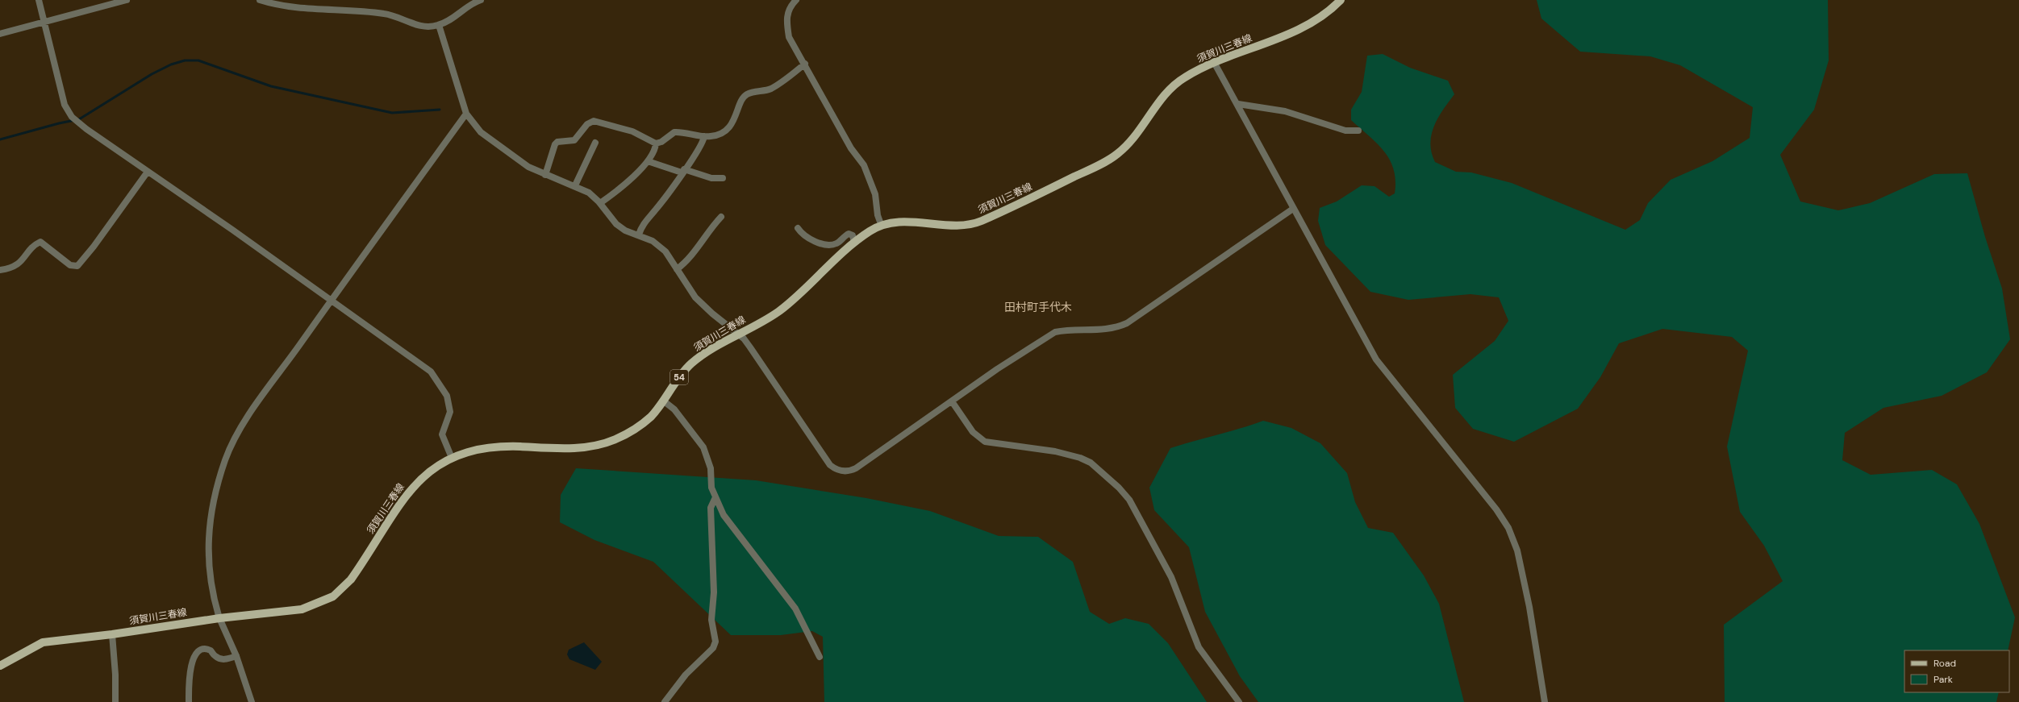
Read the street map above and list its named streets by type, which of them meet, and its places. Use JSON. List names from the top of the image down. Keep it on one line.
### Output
{"streets":{"main road":["須賀川三春線","54"]},"districts":["田村町手代木"],"legend":["Road","Park"]}
